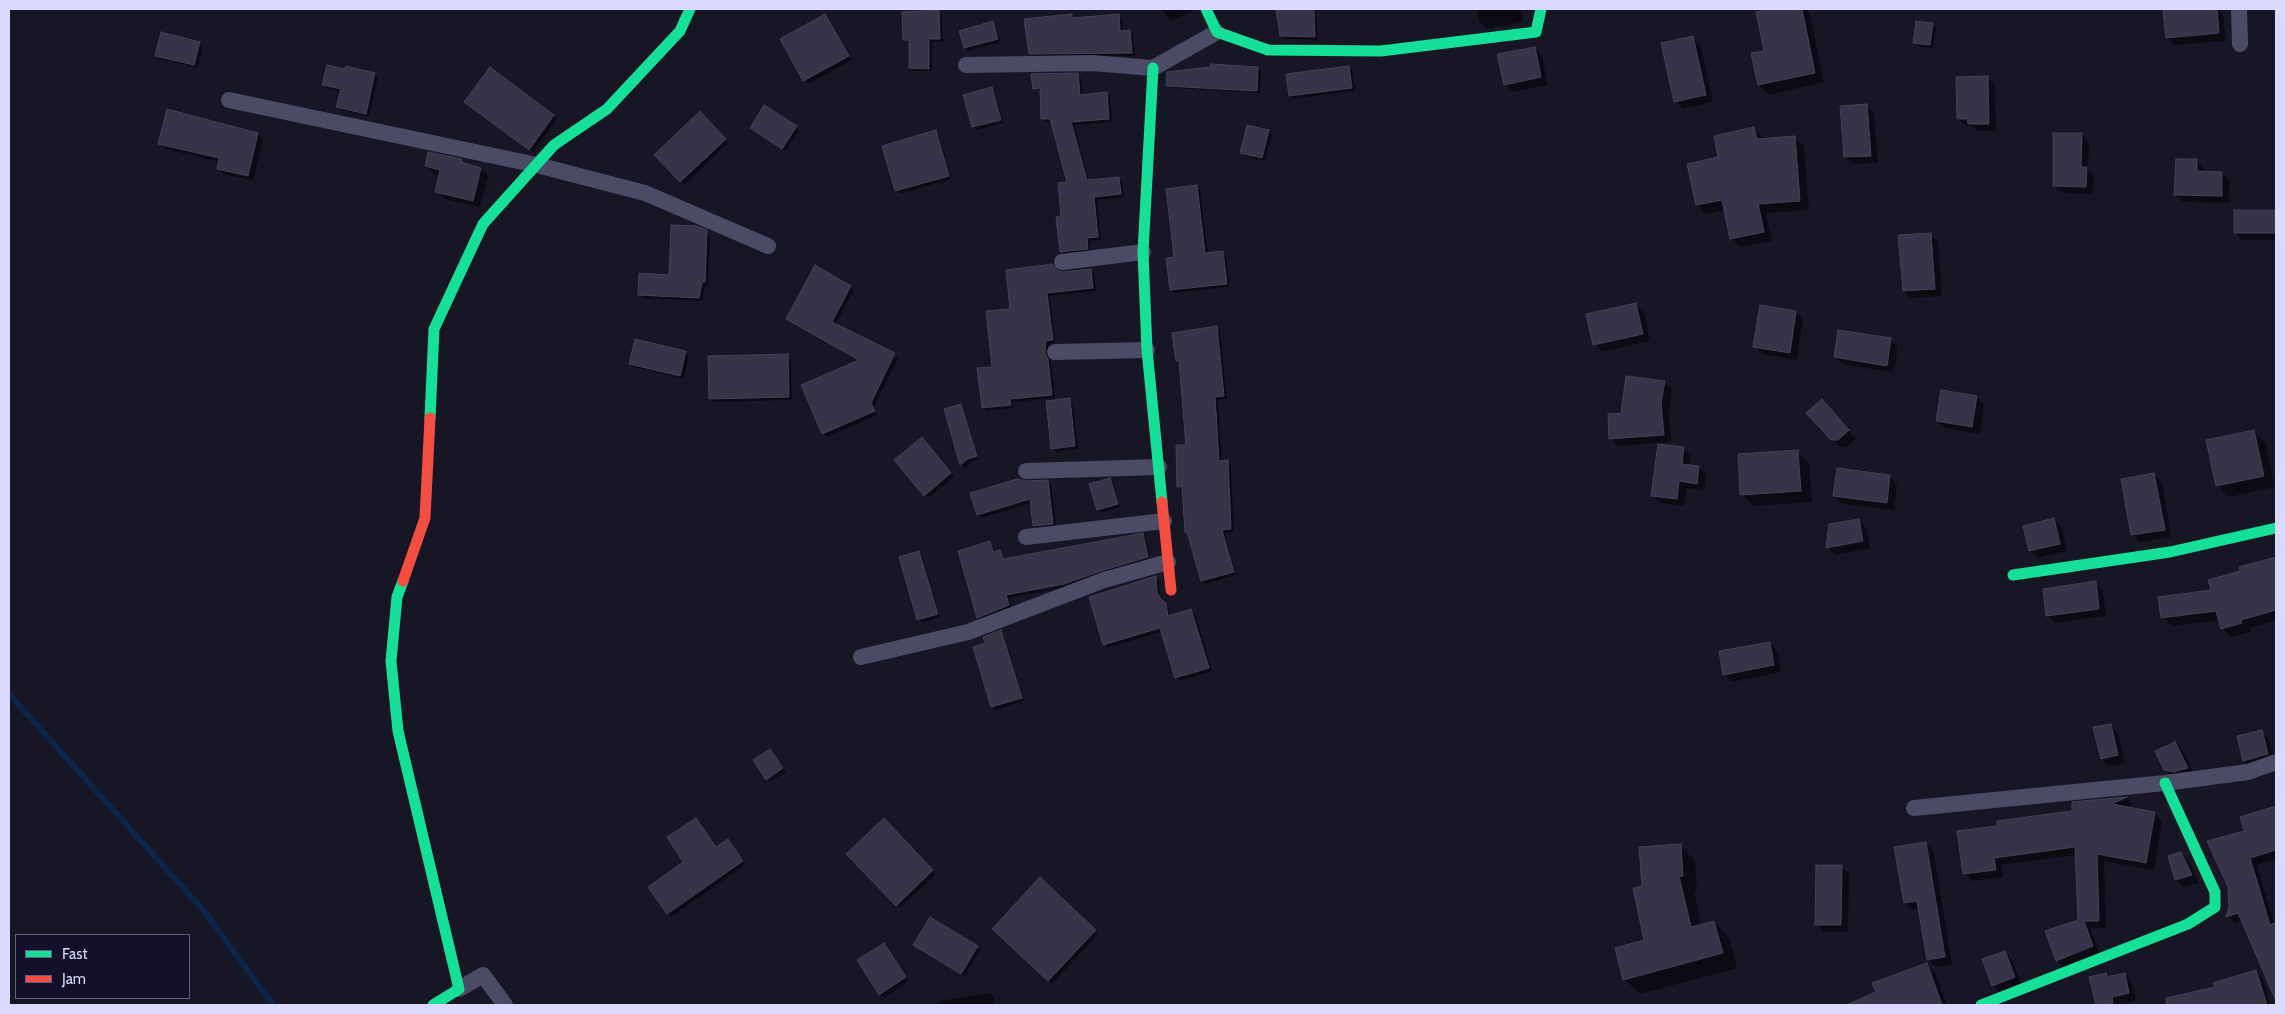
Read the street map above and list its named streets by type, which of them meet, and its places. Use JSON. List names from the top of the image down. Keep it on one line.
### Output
{"legend":["Fast","Jam"]}
